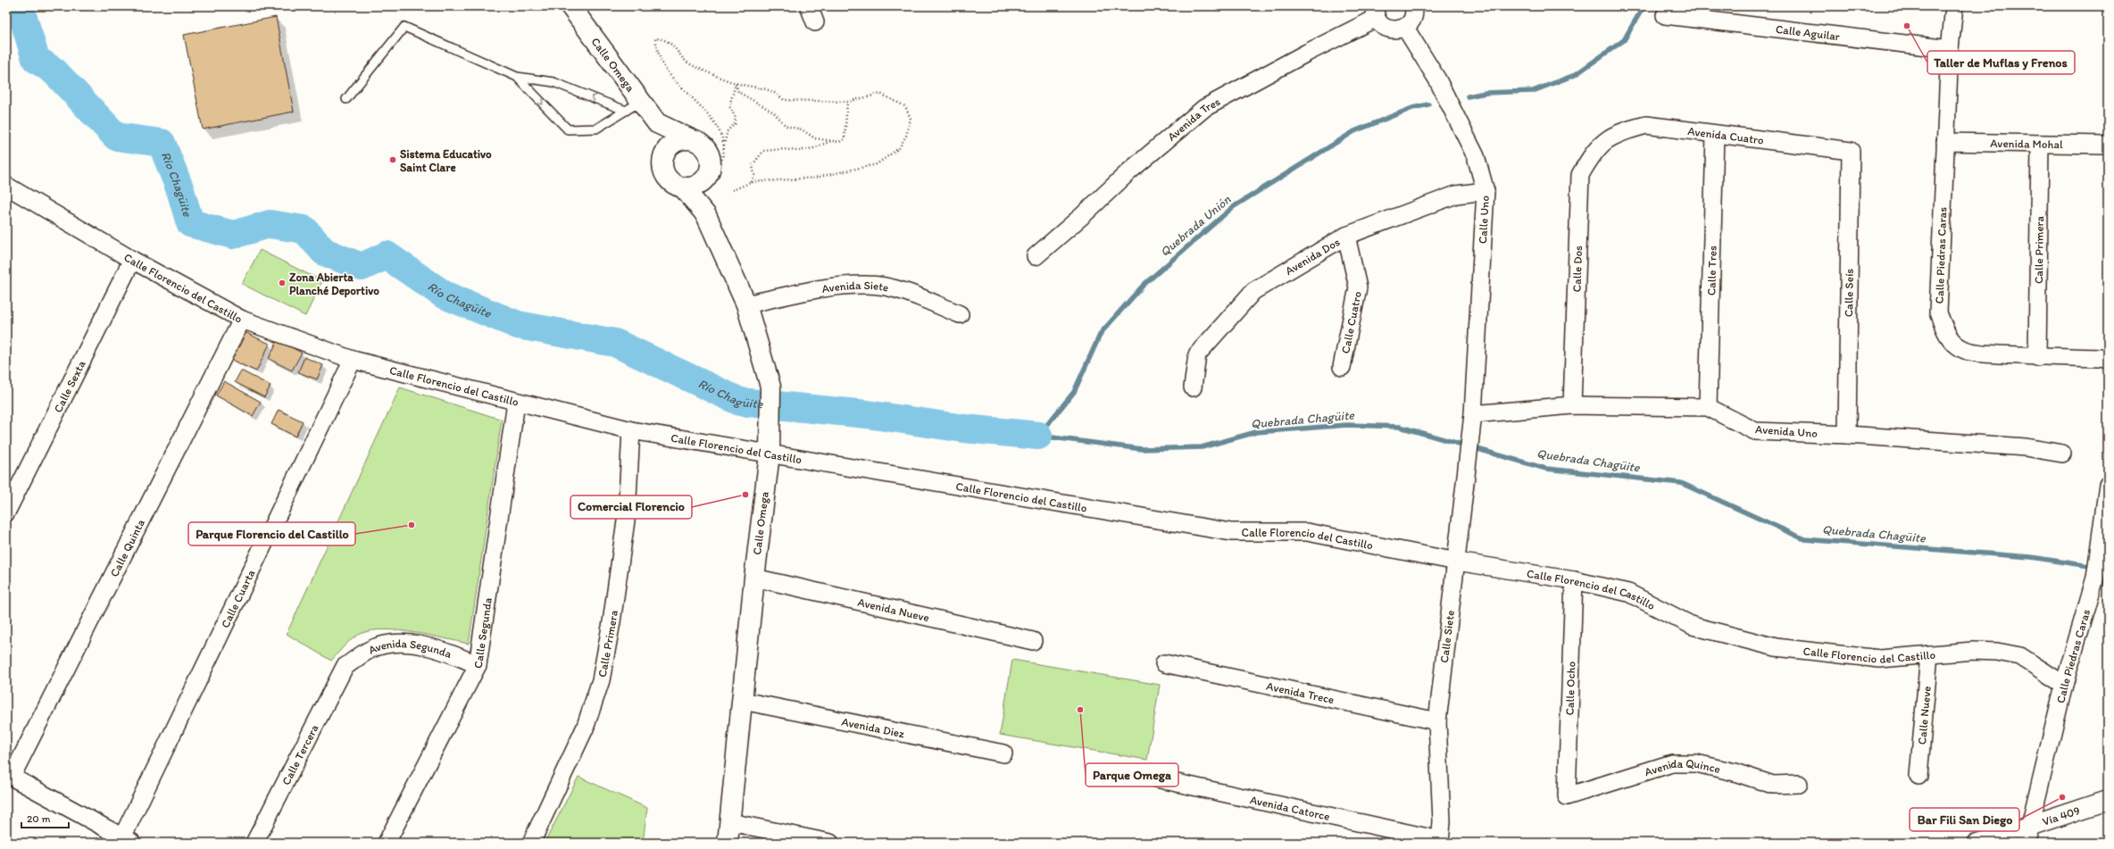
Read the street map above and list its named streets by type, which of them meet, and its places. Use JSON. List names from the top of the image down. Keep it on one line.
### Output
{"streets":{"street":["Calle Aguilar","Calle Omega","Avenida Tres","Avenida Cuatro","Avenida Mohal","Calle Uno","Calle Primera","Calle Piedras Caras","Avenida Dos","Calle Dos","Calle Tres","Calle Florencio del Castillo","Avenida Siete","Calle Seís","Calle Cuatro","Calle Sexta","Avenida Uno","Calle Quinta","Calle Cuarta","Avenida Nueve","Calle Segunda","Calle Siete","Avenida Segunda","Calle Ocho","Avenida Trece","Calle Nueve","Avenida Diez","Calle Tercera","Avenida Quince","Avenida Catorce","Vía 409"]},"crossings":[["Calle Aguilar","Calle Piedras Caras"],["Calle Omega","Calle Florencio del Castillo"],["Calle Omega","Avenida Siete"],["Calle Omega","Avenida Nueve"],["Calle Omega","Avenida Diez"],["Avenida Cuatro","Calle Dos"],["Avenida Cuatro","Calle Tres"],["Avenida Cuatro","Calle Seís"],["Avenida Mohal","Calle Primera"],["Avenida Mohal","Calle Piedras Caras"],["Calle Uno","Avenida Dos"],["Calle Uno","Avenida Uno"],["Calle Uno","Calle Siete"],["Calle Primera","Calle Piedras Caras"],["Calle Primera","Calle Florencio del Castillo"],["Calle Piedras Caras","Calle Florencio del Castillo"],["Calle Piedras Caras","Vía 409"],["Avenida Dos","Calle Cuatro"],["Calle Dos","Avenida Uno"],["Calle Tres","Avenida Uno"],["Calle Florencio del Castillo","Calle Sexta"],["Calle Florencio del Castillo","Calle Quinta"],["Calle Florencio del Castillo","Calle Cuarta"],["Calle Florencio del Castillo","Calle Segunda"],["Calle Florencio del Castillo","Calle Siete"],["Calle Florencio del Castillo","Calle Ocho"],["Calle Florencio del Castillo","Calle Nueve"],["Calle Seís","Avenida Uno"],["Calle Segunda","Avenida Segunda"],["Calle Siete","Avenida Trece"],["Calle Siete","Avenida Catorce"],["Avenida Segunda","Calle Tercera"],["Calle Ocho","Avenida Quince"]],"water":["Río Chagüite","Quebrada Unión","Quebrada Chagüite"],"places":["Taller de Muflas y Frenos","Sistema Educativo Saint Clare","Zona Abierta Planché Deportivo","Comercial Florencio","Parque Florencio del Castillo","Parque Omega","Bar Fili San Diego"],"scale_bar":"20 m"}
